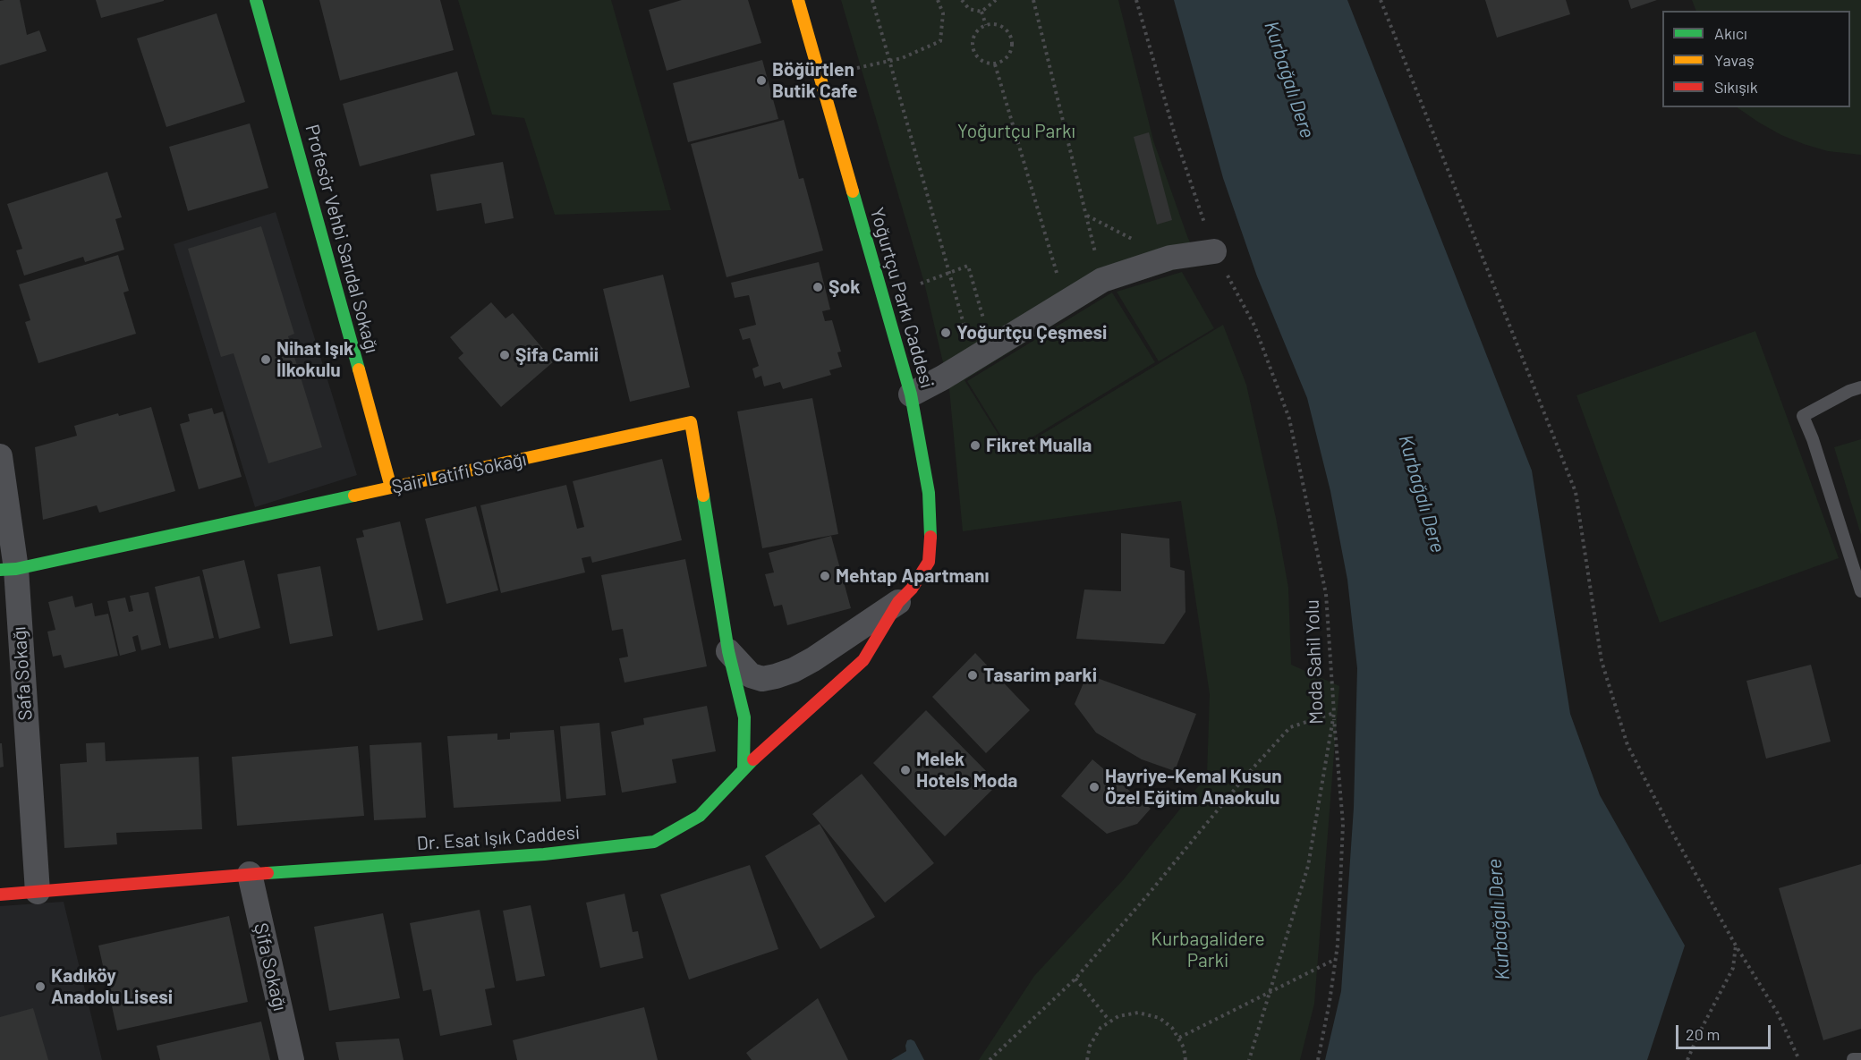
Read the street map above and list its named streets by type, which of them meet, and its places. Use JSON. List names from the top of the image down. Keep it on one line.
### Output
{"streets":{"street":["Profesör Vehbi Sarıdal Sokağı","Yoğurtçu Parkı Caddesi","Şair Latifi Sokağı","Safa Sokağı","Dr. Esat Işık Caddesi","Şifa Sokağı"],"path":["Moda Sahil Yolu"]},"crossings":[["Profesör Vehbi Sarıdal Sokağı","Şair Latifi Sokağı"],["Yoğurtçu Parkı Caddesi","Dr. Esat Işık Caddesi"],["Şair Latifi Sokağı","Safa Sokağı"],["Şair Latifi Sokağı","Dr. Esat Işık Caddesi"],["Safa Sokağı","Dr. Esat Işık Caddesi"],["Dr. Esat Işık Caddesi","Şifa Sokağı"]],"water":["Kurbağalı Dere"],"parks":["Yoğurtçu Parkı","Kurbagalidere Parki"],"places":["Böğürtlen Butik Cafe","Şok","Yoğurtçu Çeşmesi","Şifa Camii","Nihat Işık İlkokulu","Fikret Mualla","Mehtap Apartmanı","Tasarim parki","Melek Hotels Moda","Hayriye-Kemal Kusun Özel Eğitim Anaokulu","Kadıköy Anadolu Lisesi"],"legend":["Akıcı","Yavaş","Sıkışık"],"scale_bar":"20 m"}
